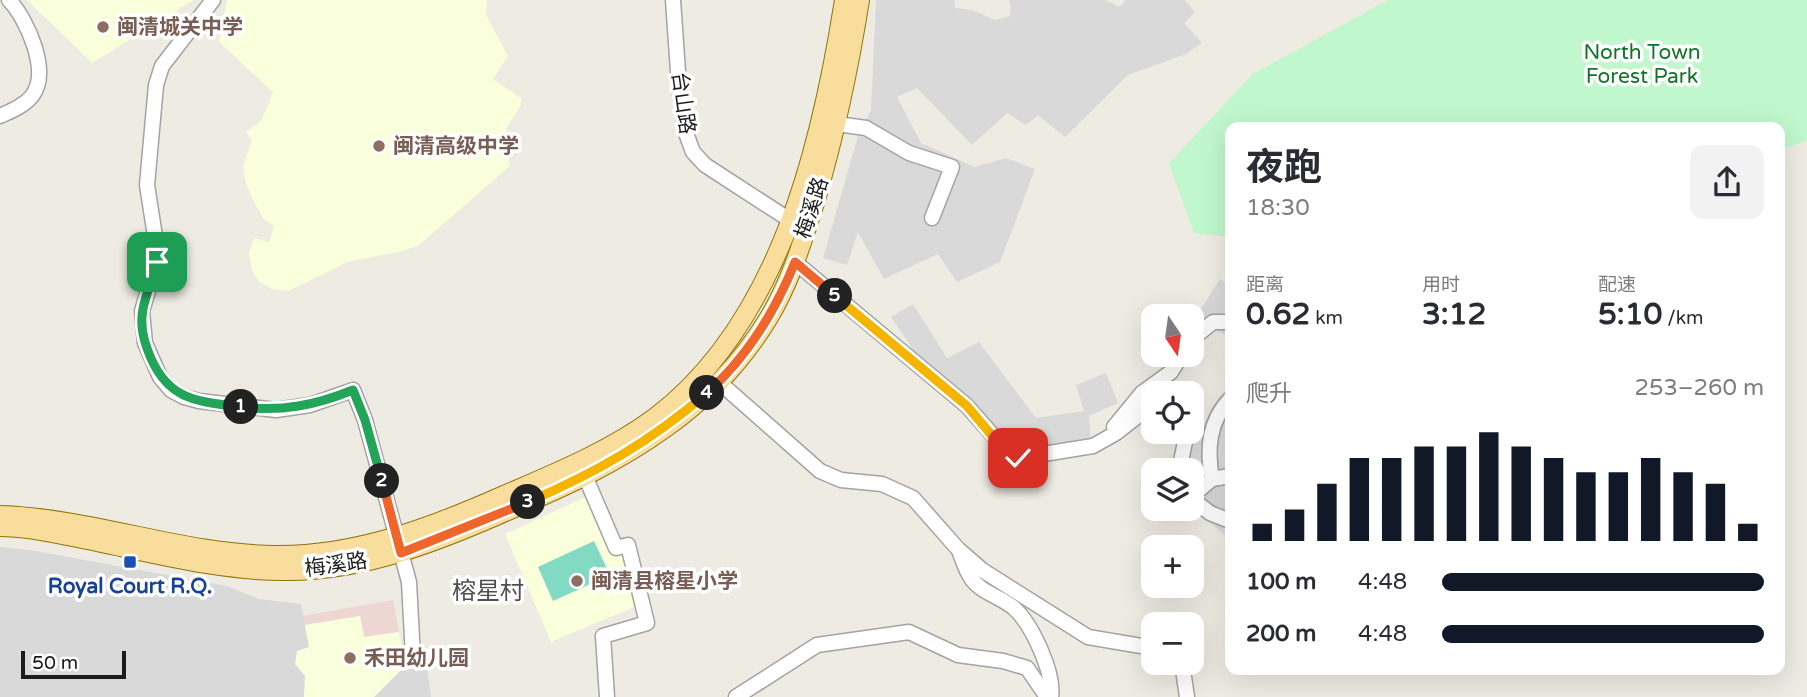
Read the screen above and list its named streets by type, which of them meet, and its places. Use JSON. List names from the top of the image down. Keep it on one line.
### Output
{"streets":{"main road":["梅溪路"],"street":["台山路"]},"crossings":[["台山路","梅溪路"]],"districts":["榕星村"],"parks":["North Town Forest Park"],"places":{"other":["闽清城关中学","闽清高级中学","闽清县榕星小学","禾田幼儿园"],"transit":["Royal Court R.Q."]},"scale_bar":"50 m","north":"bottom","page":{"heading":["夜跑","18:30"],"stats":[["距离","0.62 km"],["用时","3:12"],["配速","5:10 /km"]],"pins":["5","4","1","2","3"],"map_buttons":["+","−"],"chart":["爬升","253–260 m"],"list":[{"name":"100 m","note":"4:48"},{"name":"200 m","note":"4:48"}],"scale":"50 m"}}
